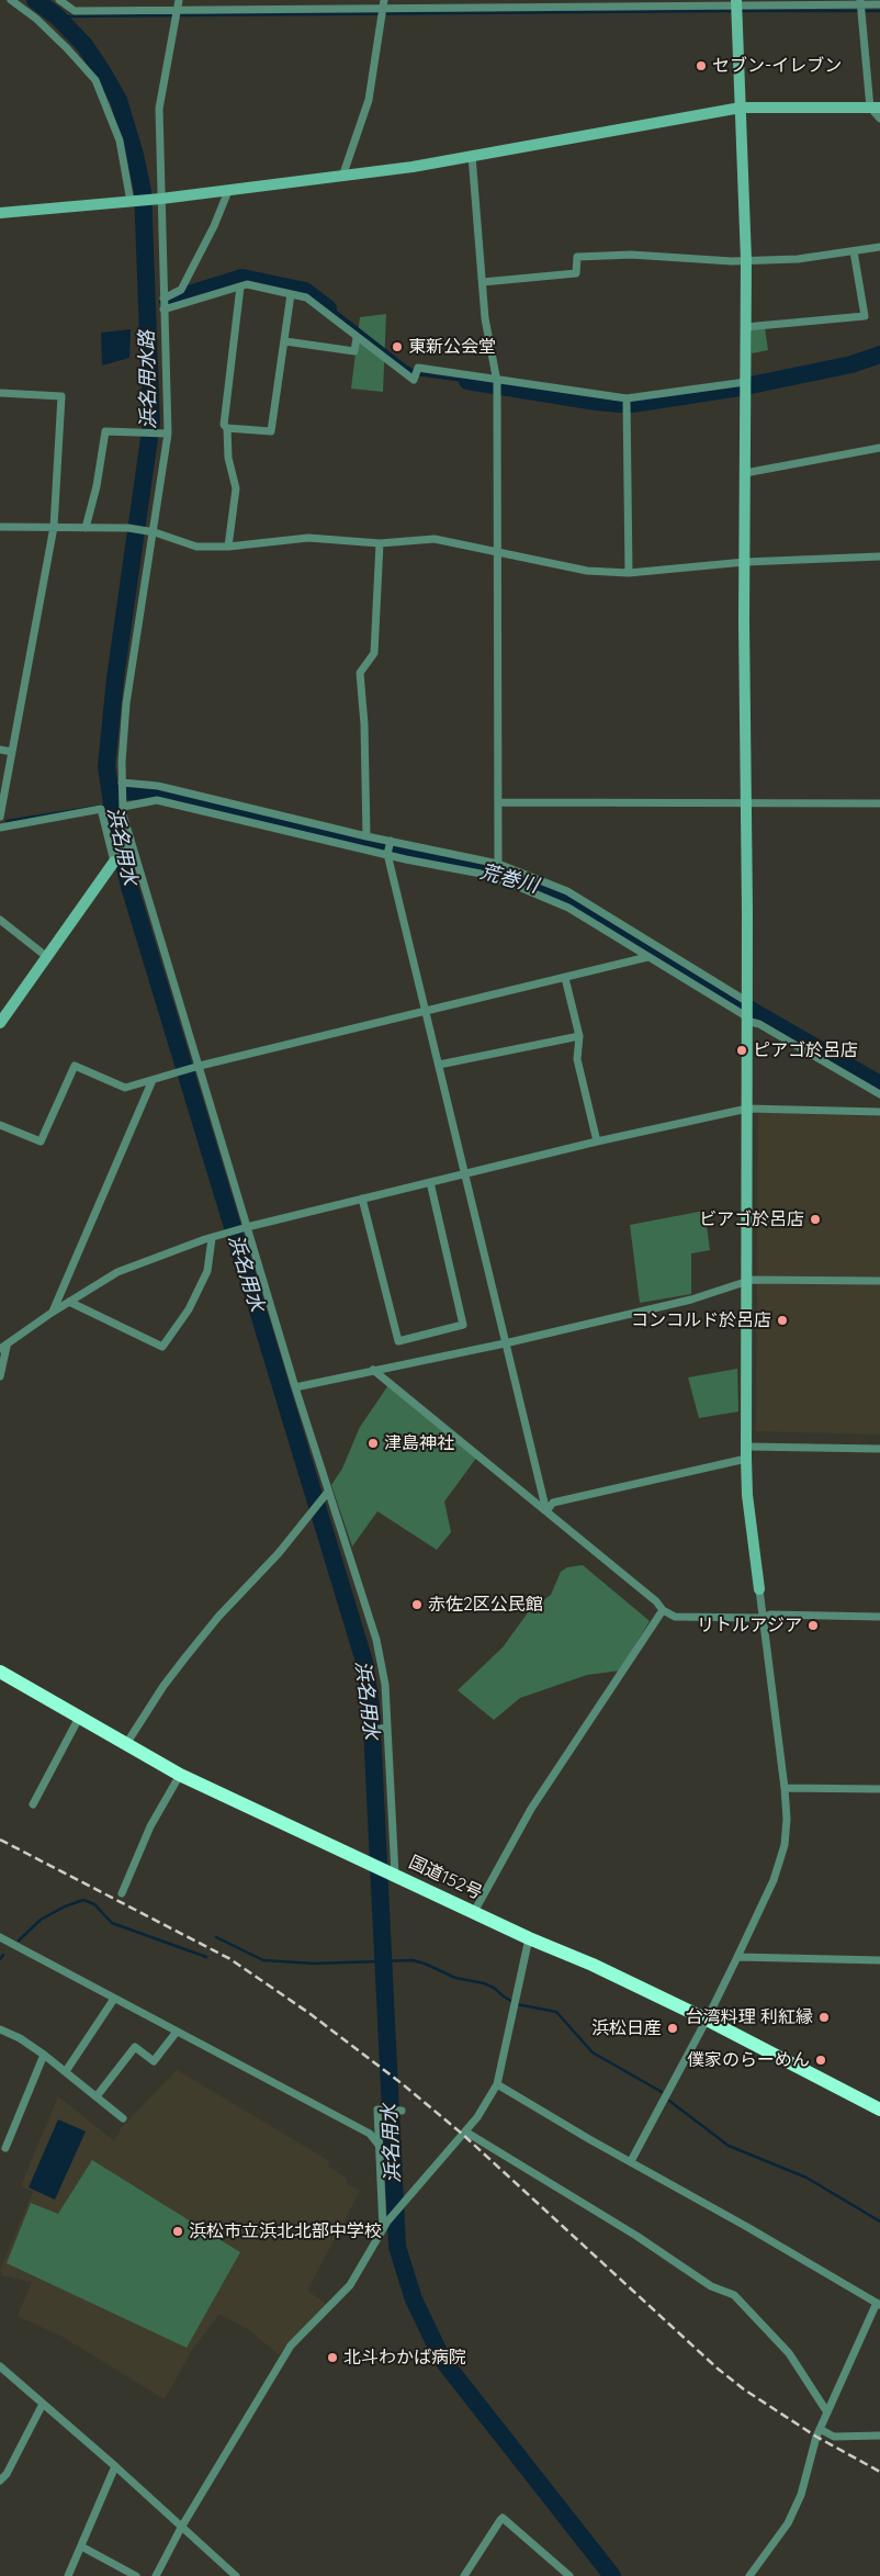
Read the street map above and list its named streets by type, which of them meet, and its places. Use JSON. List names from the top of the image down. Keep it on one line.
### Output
{"streets":{"highway":["国道152号"]},"water":["浜名用水路","浜名用水","荒巻川"],"places":["セブン-イレブン","東新公会堂","ピアゴ於呂店","ビアゴ於呂店","コンコルド於呂店","津島神社","赤佐2区公民館","リトルアジア","台湾料理 利紅縁","浜松日産","僕家のらーめん","浜松市立浜北北部中学校","北斗わかば病院"]}
